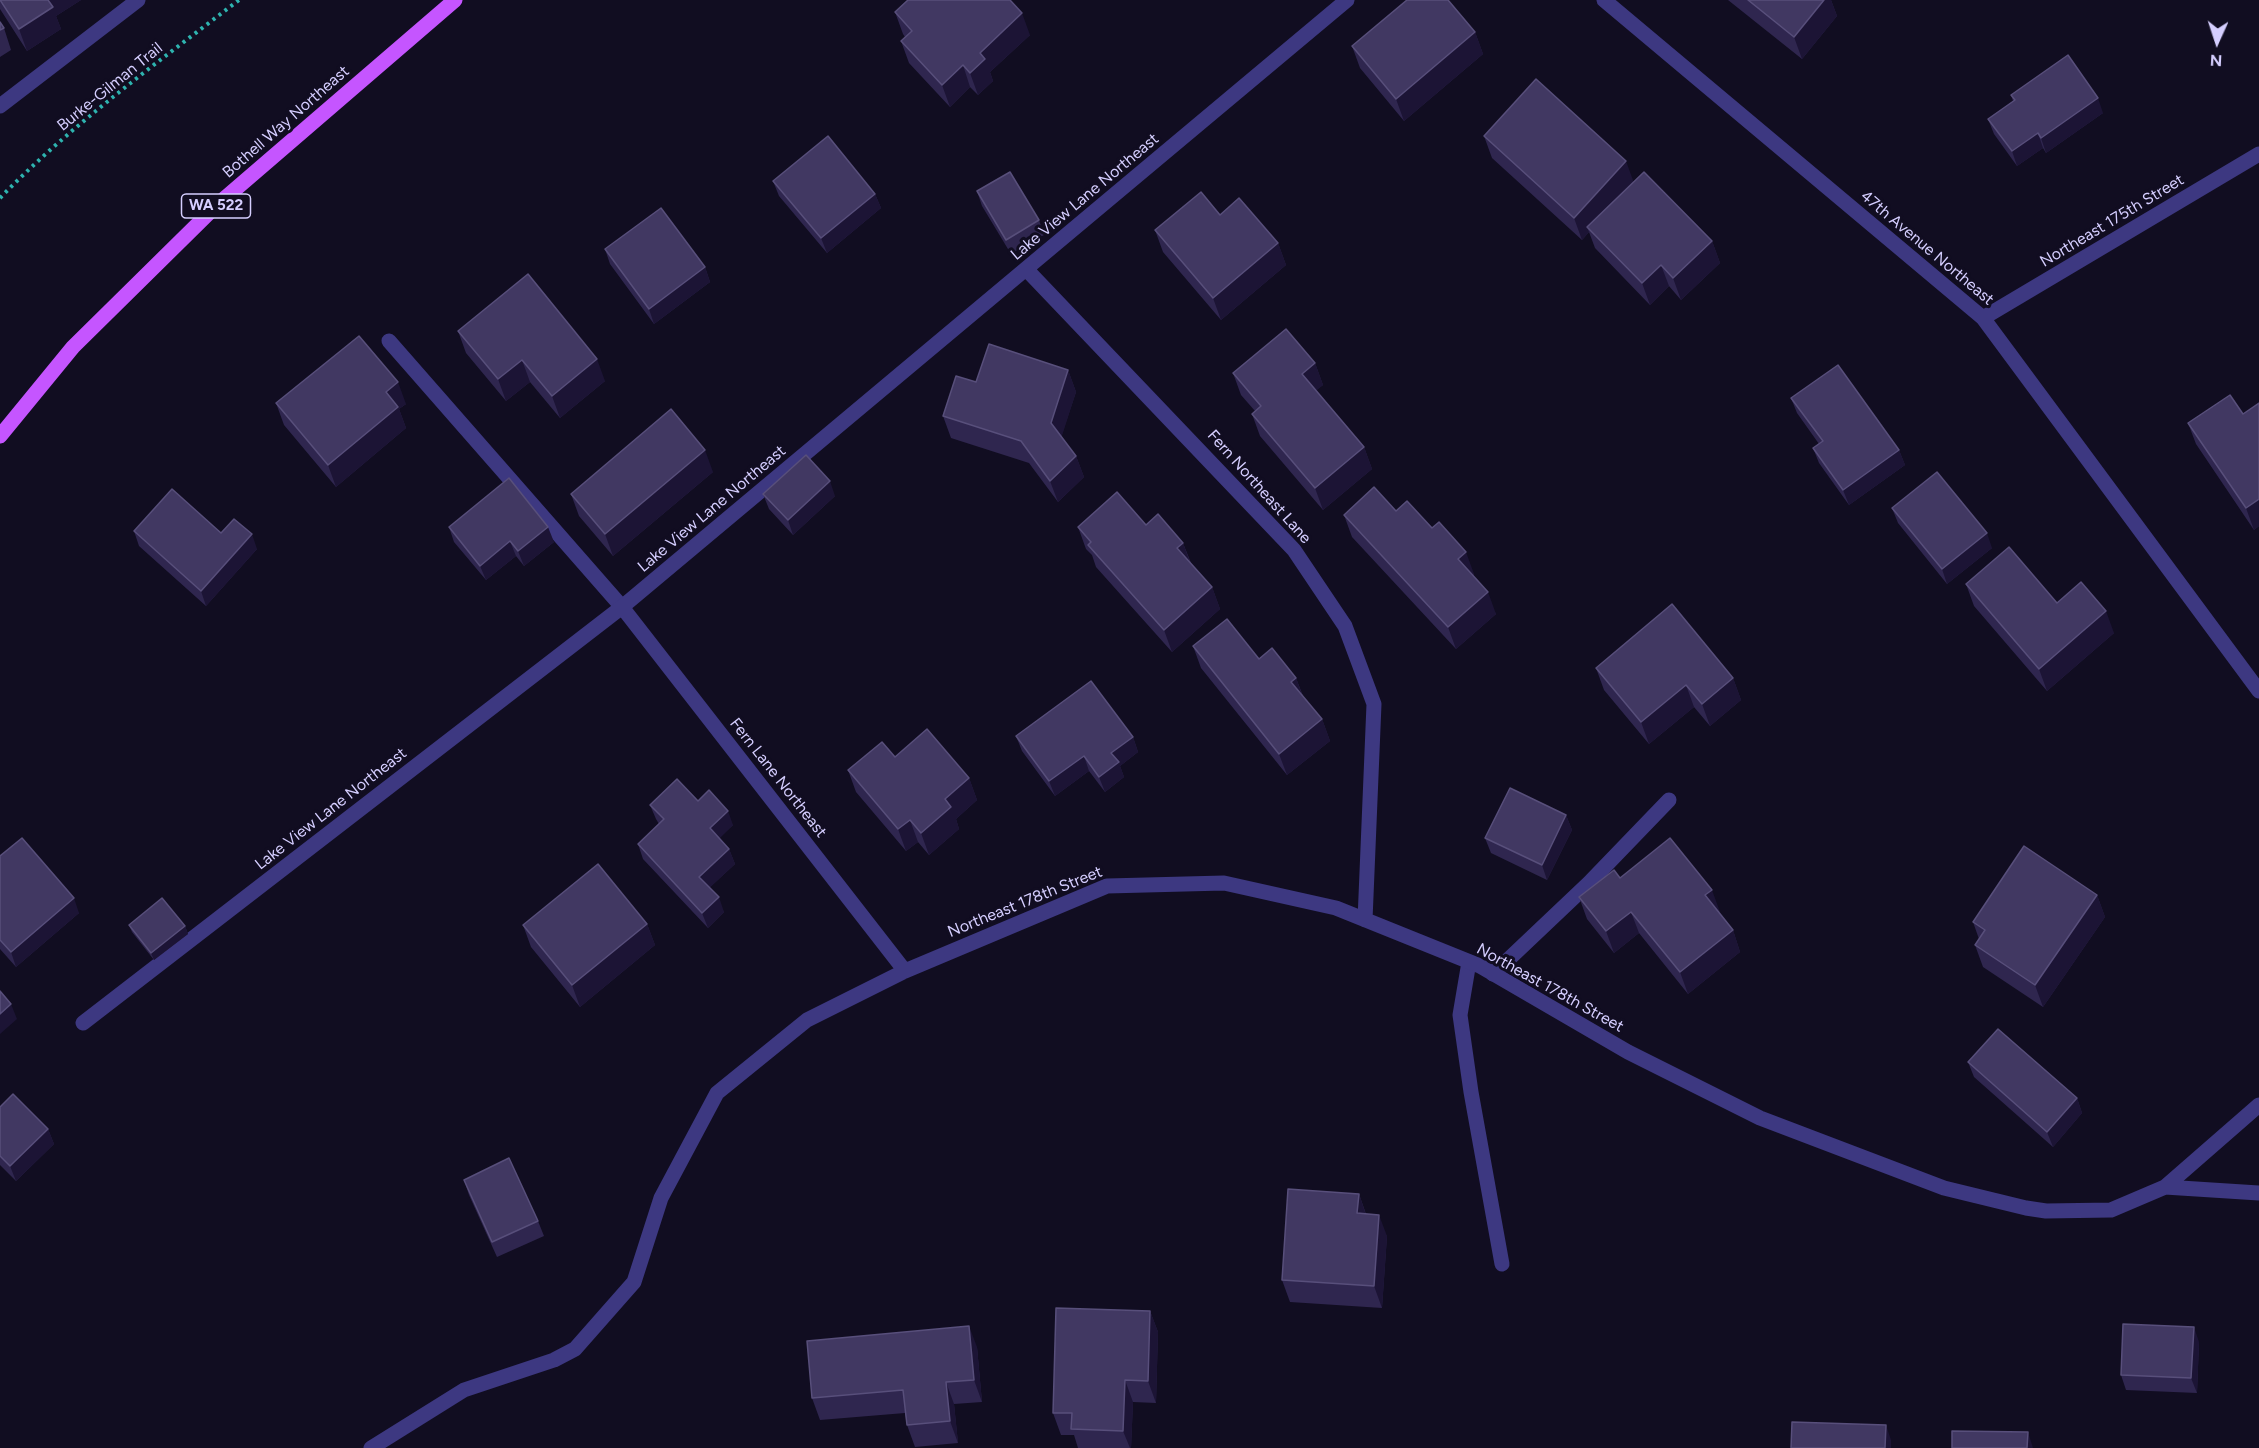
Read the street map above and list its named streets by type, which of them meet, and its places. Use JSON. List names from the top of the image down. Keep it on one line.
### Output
{"streets":{"main road":["Bothell Way Northeast","WA 522"],"street":["Lake View Lane Northeast","Northeast 175th Street","47th Avenue Northeast","Fern Northeast Lane","Fern Lane Northeast","Northeast 178th Street"],"path":["Burke-Gilman Trail"]},"crossings":[["Lake View Lane Northeast","Fern Northeast Lane"],["Lake View Lane Northeast","Fern Lane Northeast"],["Northeast 175th Street","47th Avenue Northeast"],["Fern Northeast Lane","Northeast 178th Street"],["Fern Lane Northeast","Northeast 178th Street"]],"north":"bottom"}
